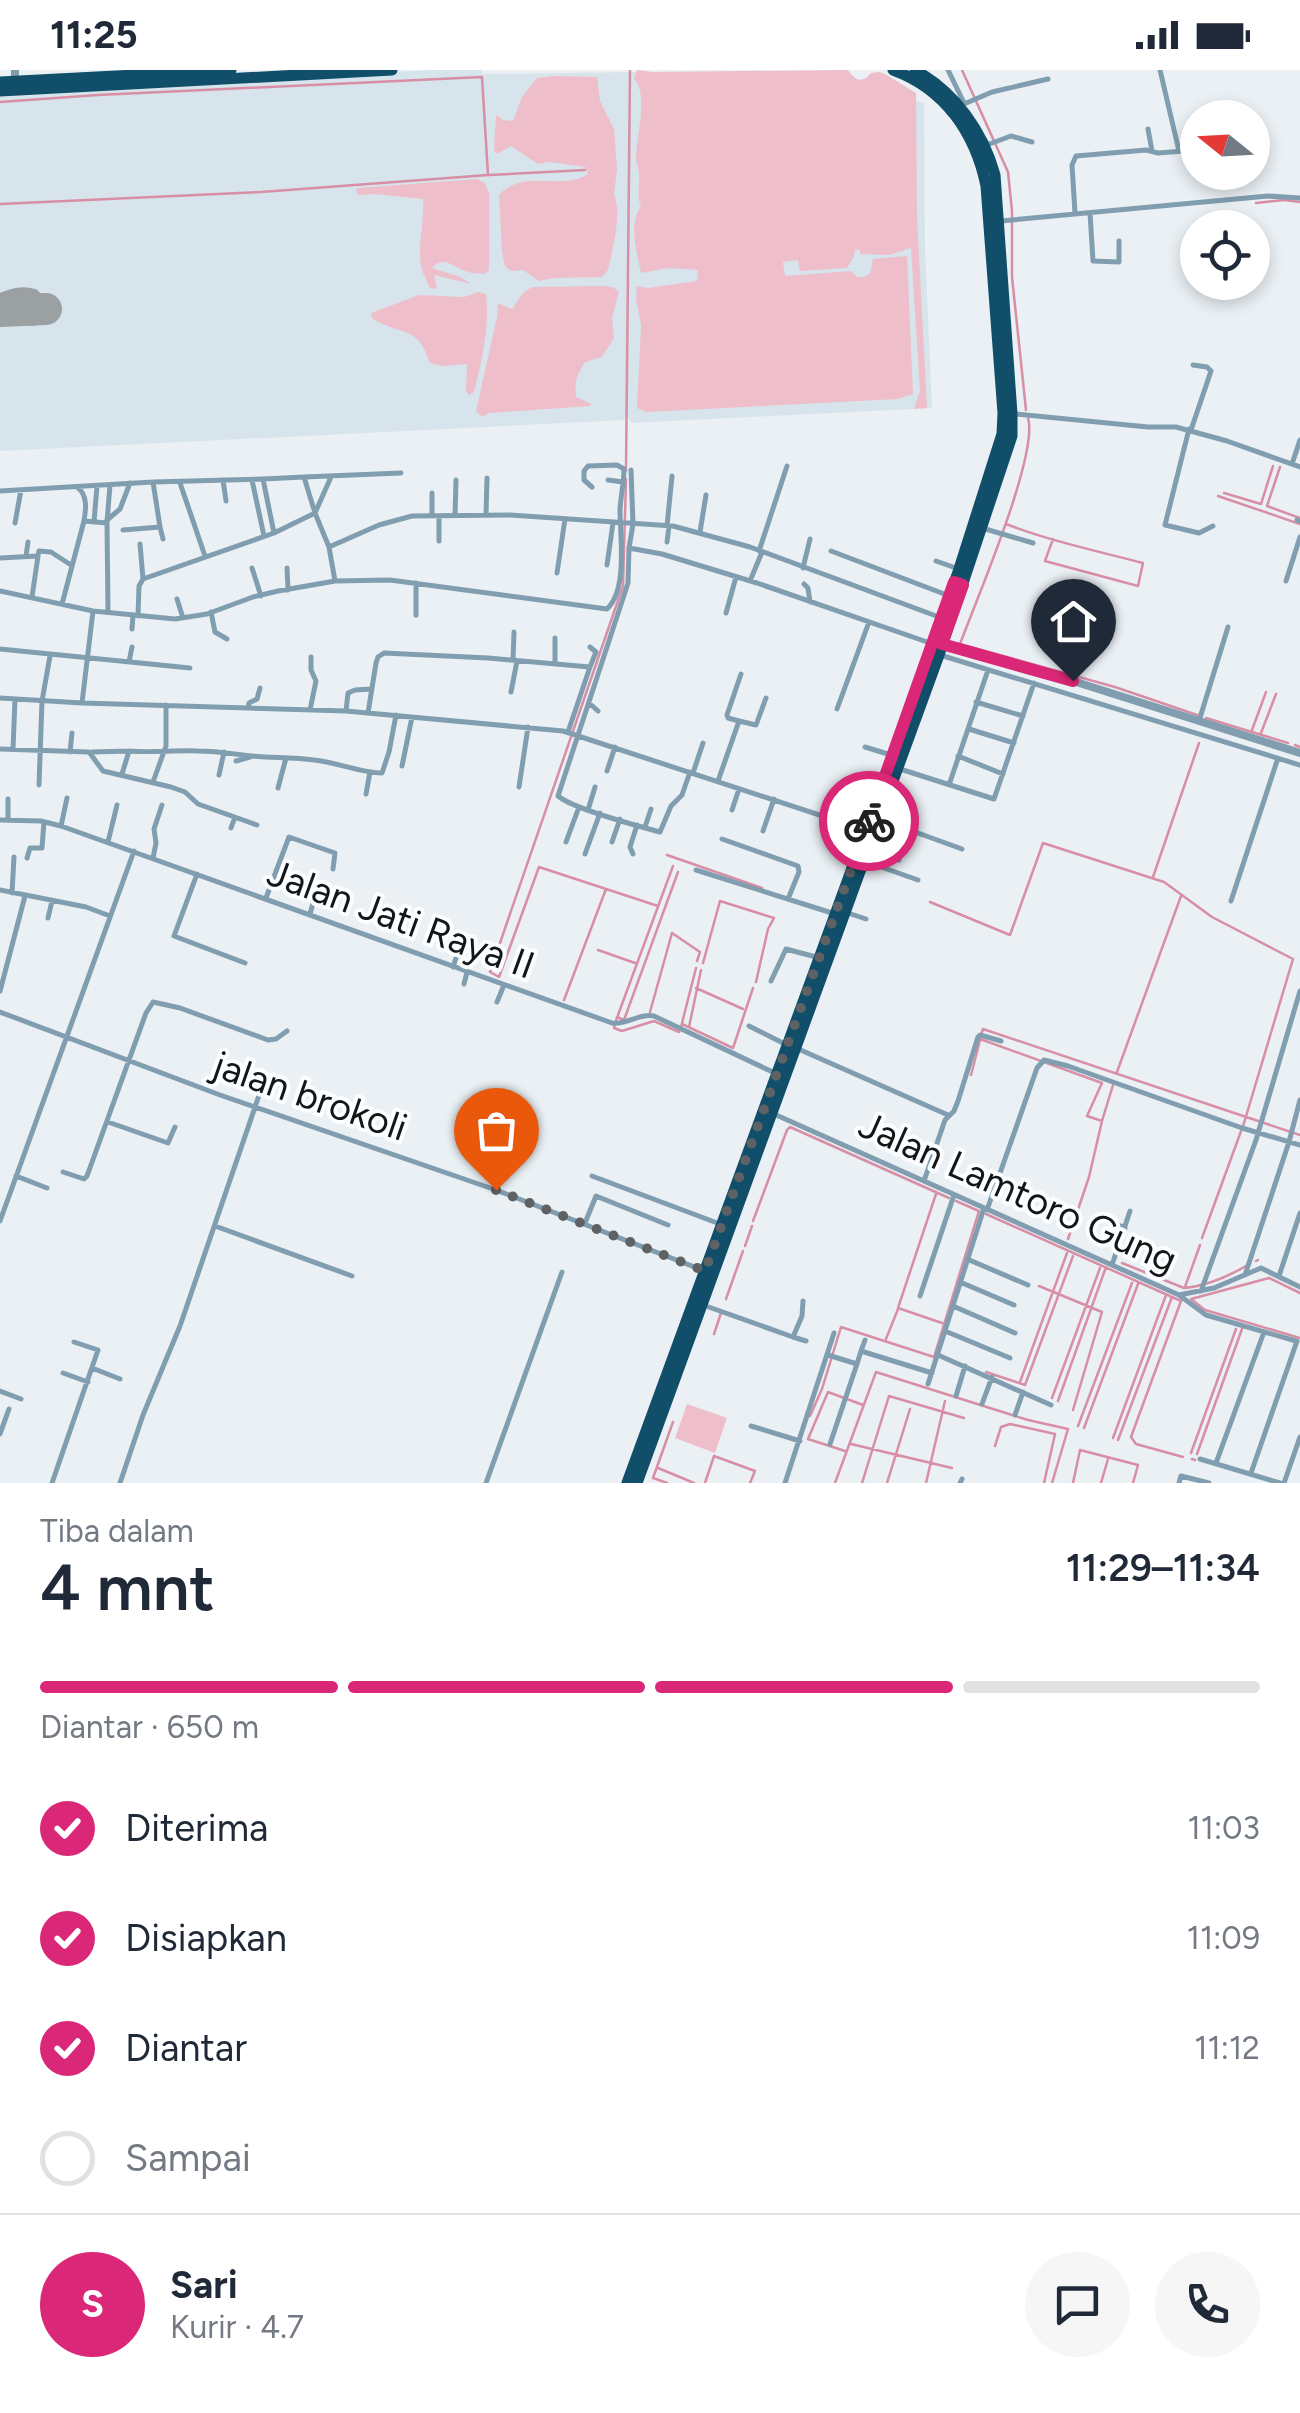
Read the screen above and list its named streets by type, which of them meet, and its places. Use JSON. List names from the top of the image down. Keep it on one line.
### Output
{"streets":{"street":["Jalan Jati Raya II","jalan brokoli","Jalan Lamtoro Gung"]},"north":"left","page":{"status":"11:25","heading":["4 mnt","Tiba dalam","11:29–11:34"],"panel":["Sari","Kurir · 4.7"],"bar":"Diantar · 650 m","list":[["Diterima","11:03"],["Disiapkan","11:09"],["Diantar","11:12"],"Sampai"],"round":"S"}}
